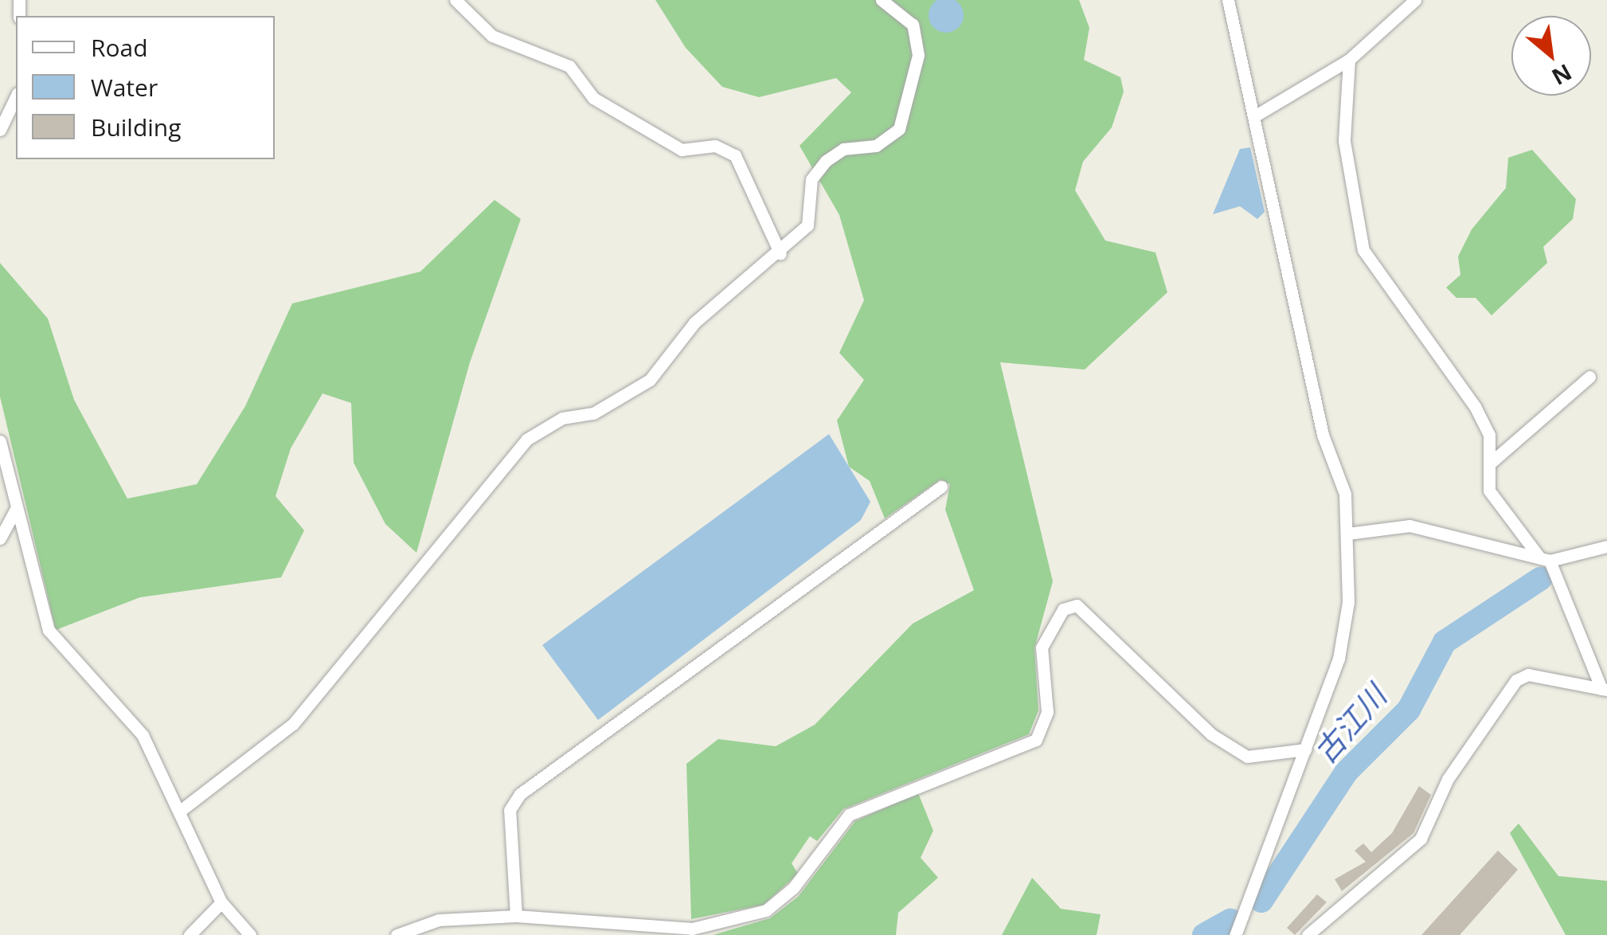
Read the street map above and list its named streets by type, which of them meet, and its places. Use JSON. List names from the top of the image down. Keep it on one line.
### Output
{"water":["古江川"],"legend":["Road","Water","Building"],"north":"bottom right"}
